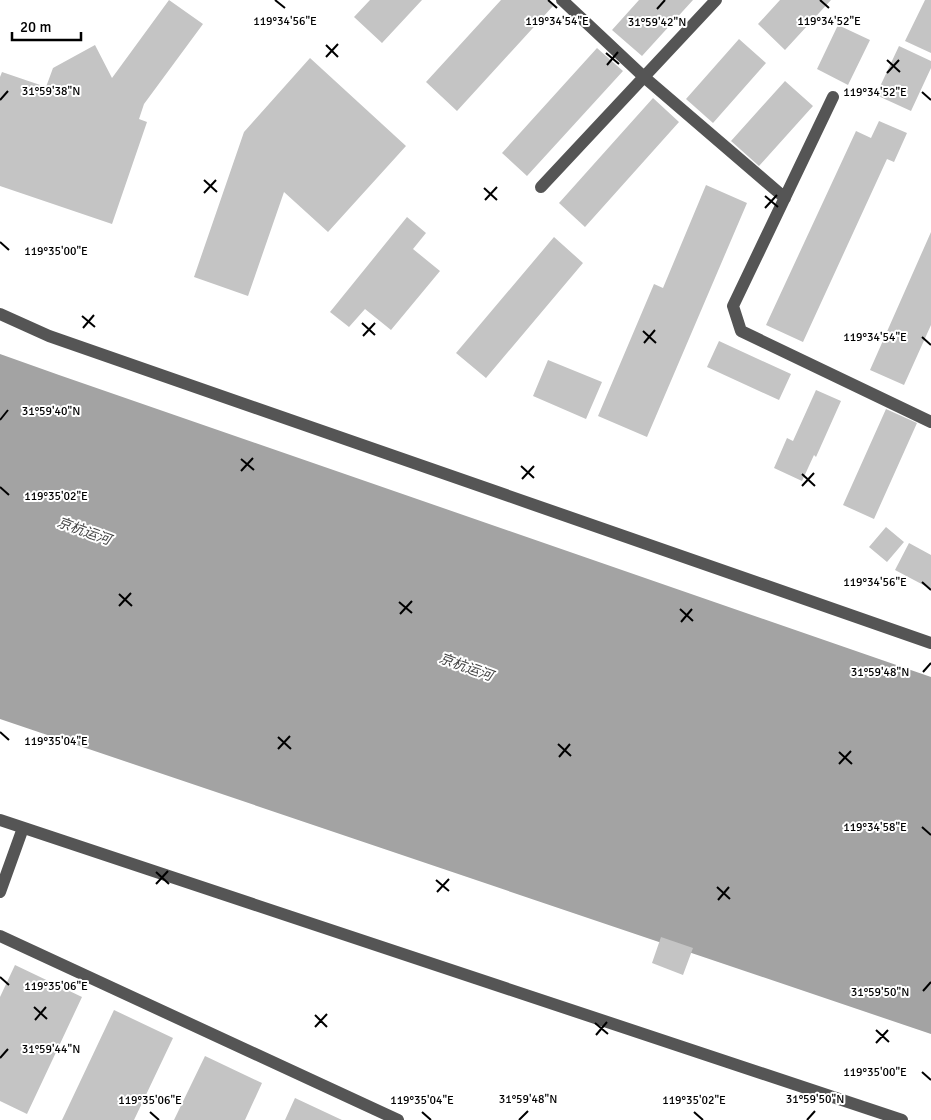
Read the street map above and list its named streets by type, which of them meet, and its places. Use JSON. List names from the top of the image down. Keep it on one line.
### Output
{"water":["京杭运河"],"scale_bar":"20 m","coordinates":["119°34'54\"E","119°34'56\"E","119°34'52\"E","31°59'42\"N","31°59'38\"N","119°35'00\"E","31°59'40\"N","119°35'02\"E","31°59'48\"N","119°35'04\"E","119°34'58\"E","119°35'06\"E","31°59'50\"N","31°59'44\"N"]}
